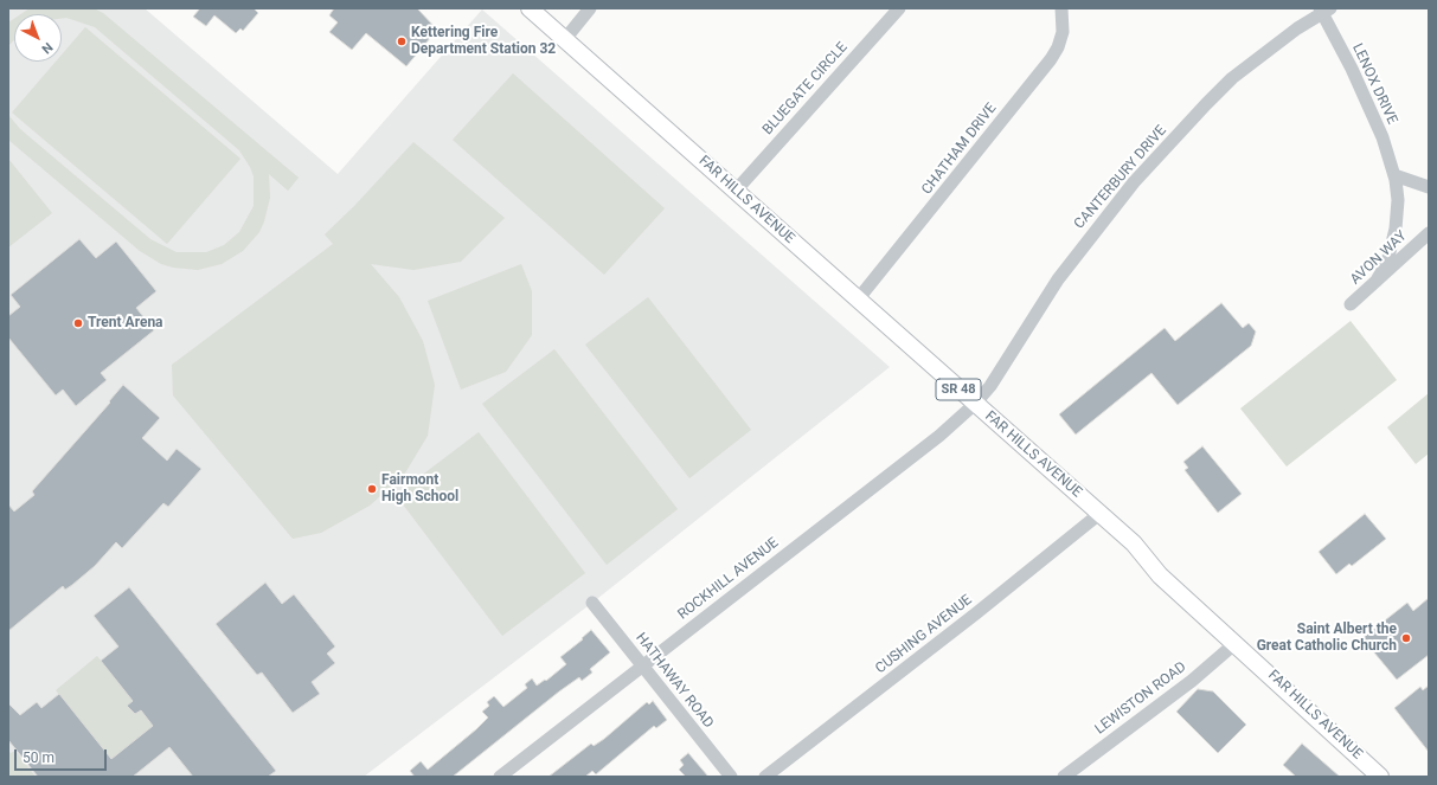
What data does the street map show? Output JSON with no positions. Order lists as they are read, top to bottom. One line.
{"streets":{"main road":["FAR HILLS AVENUE","SR 48"],"street":["LENOX DRIVE","BLUEGATE CIRCLE","CHATHAM DRIVE","CANTERBURY DRIVE","AVON WAY","ROCKHILL AVENUE","CUSHING AVENUE","HATHAWAY ROAD","LEWISTON ROAD"]},"crossings":[["LENOX DRIVE","CANTERBURY DRIVE"],["LENOX DRIVE","AVON WAY"],["BLUEGATE CIRCLE","FAR HILLS AVENUE"],["CHATHAM DRIVE","FAR HILLS AVENUE"],["CANTERBURY DRIVE","FAR HILLS AVENUE"],["CANTERBURY DRIVE","ROCKHILL AVENUE"],["FAR HILLS AVENUE","ROCKHILL AVENUE"],["FAR HILLS AVENUE","CUSHING AVENUE"],["FAR HILLS AVENUE","LEWISTON ROAD"],["ROCKHILL AVENUE","HATHAWAY ROAD"]],"places":["Kettering Fire Department Station 32","Trent Arena","Fairmont High School","Saint Albert the Great Catholic Church"],"scale_bar":"50 m","north":"bottom right"}
